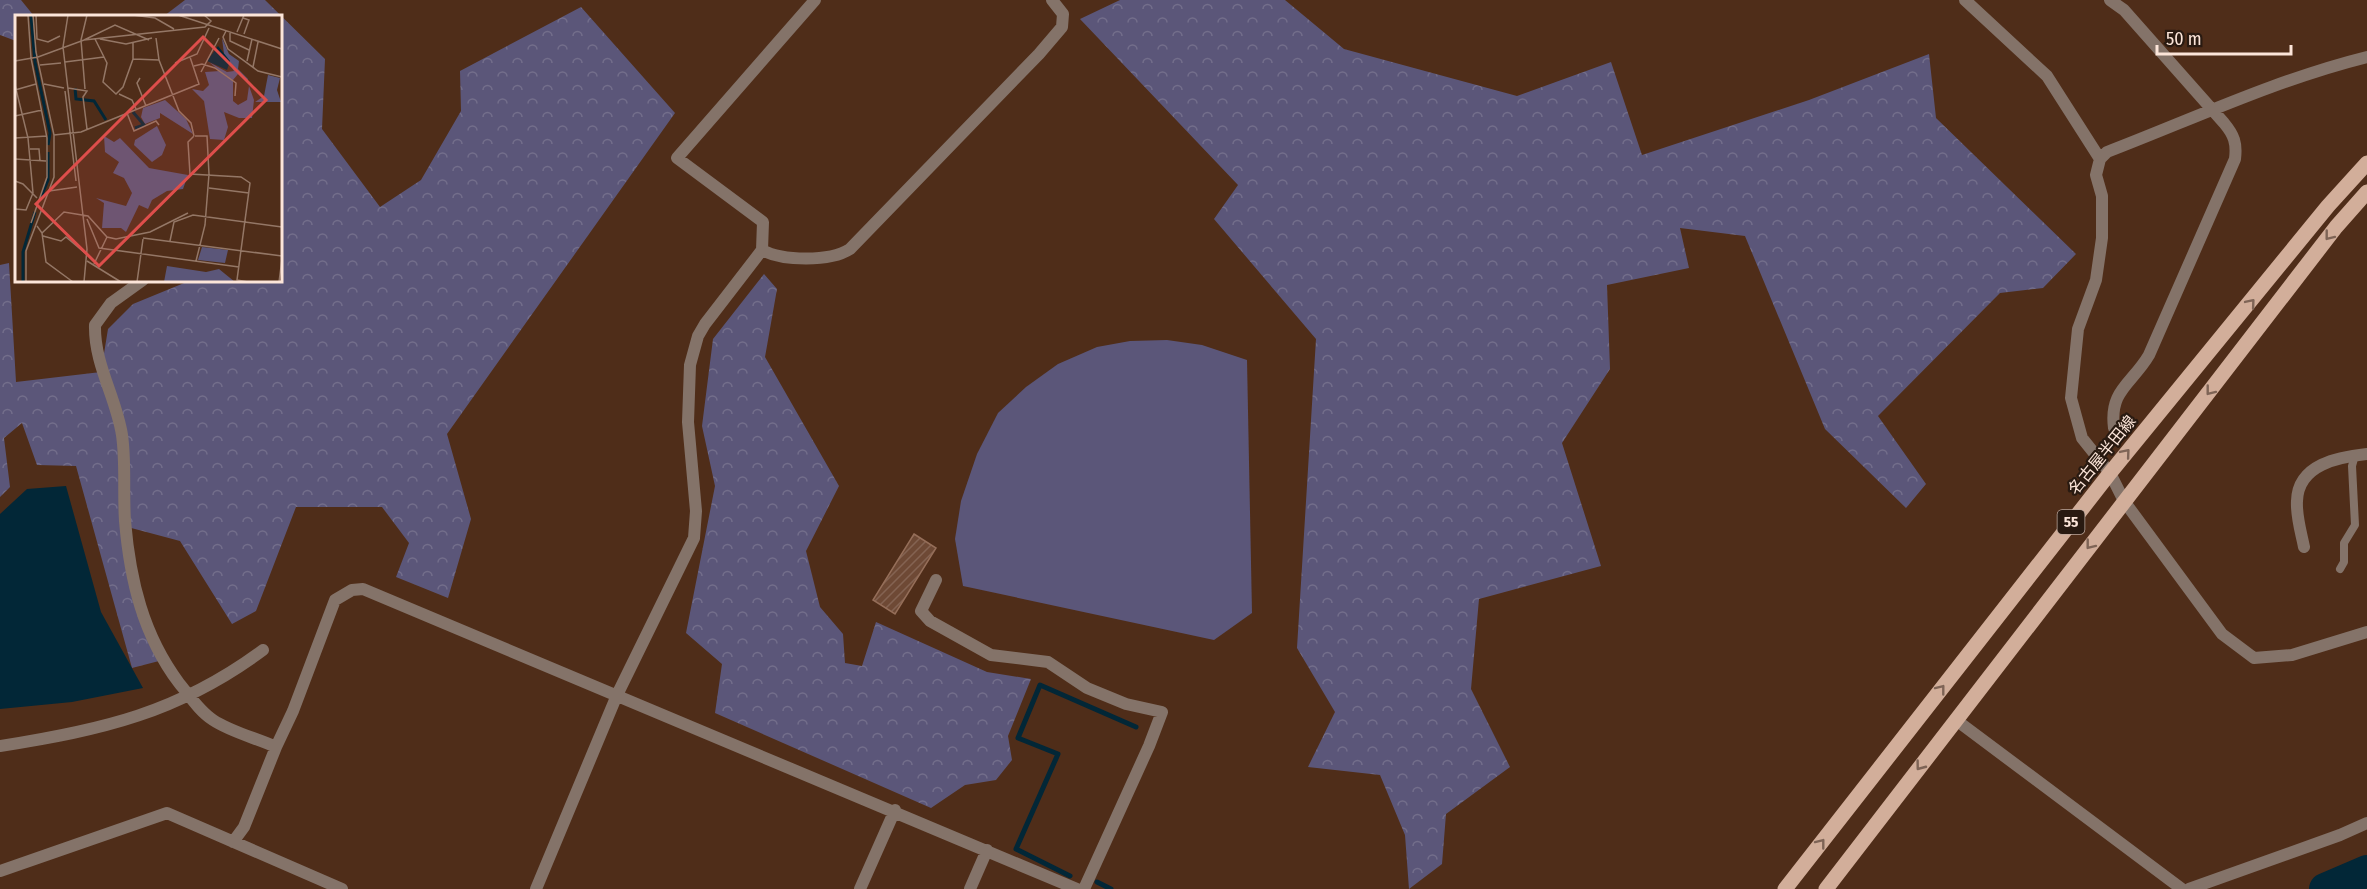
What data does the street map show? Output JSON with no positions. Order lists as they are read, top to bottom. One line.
{"streets":{"main road":["名古屋半田線","55"]},"scale_bar":"50 m"}
